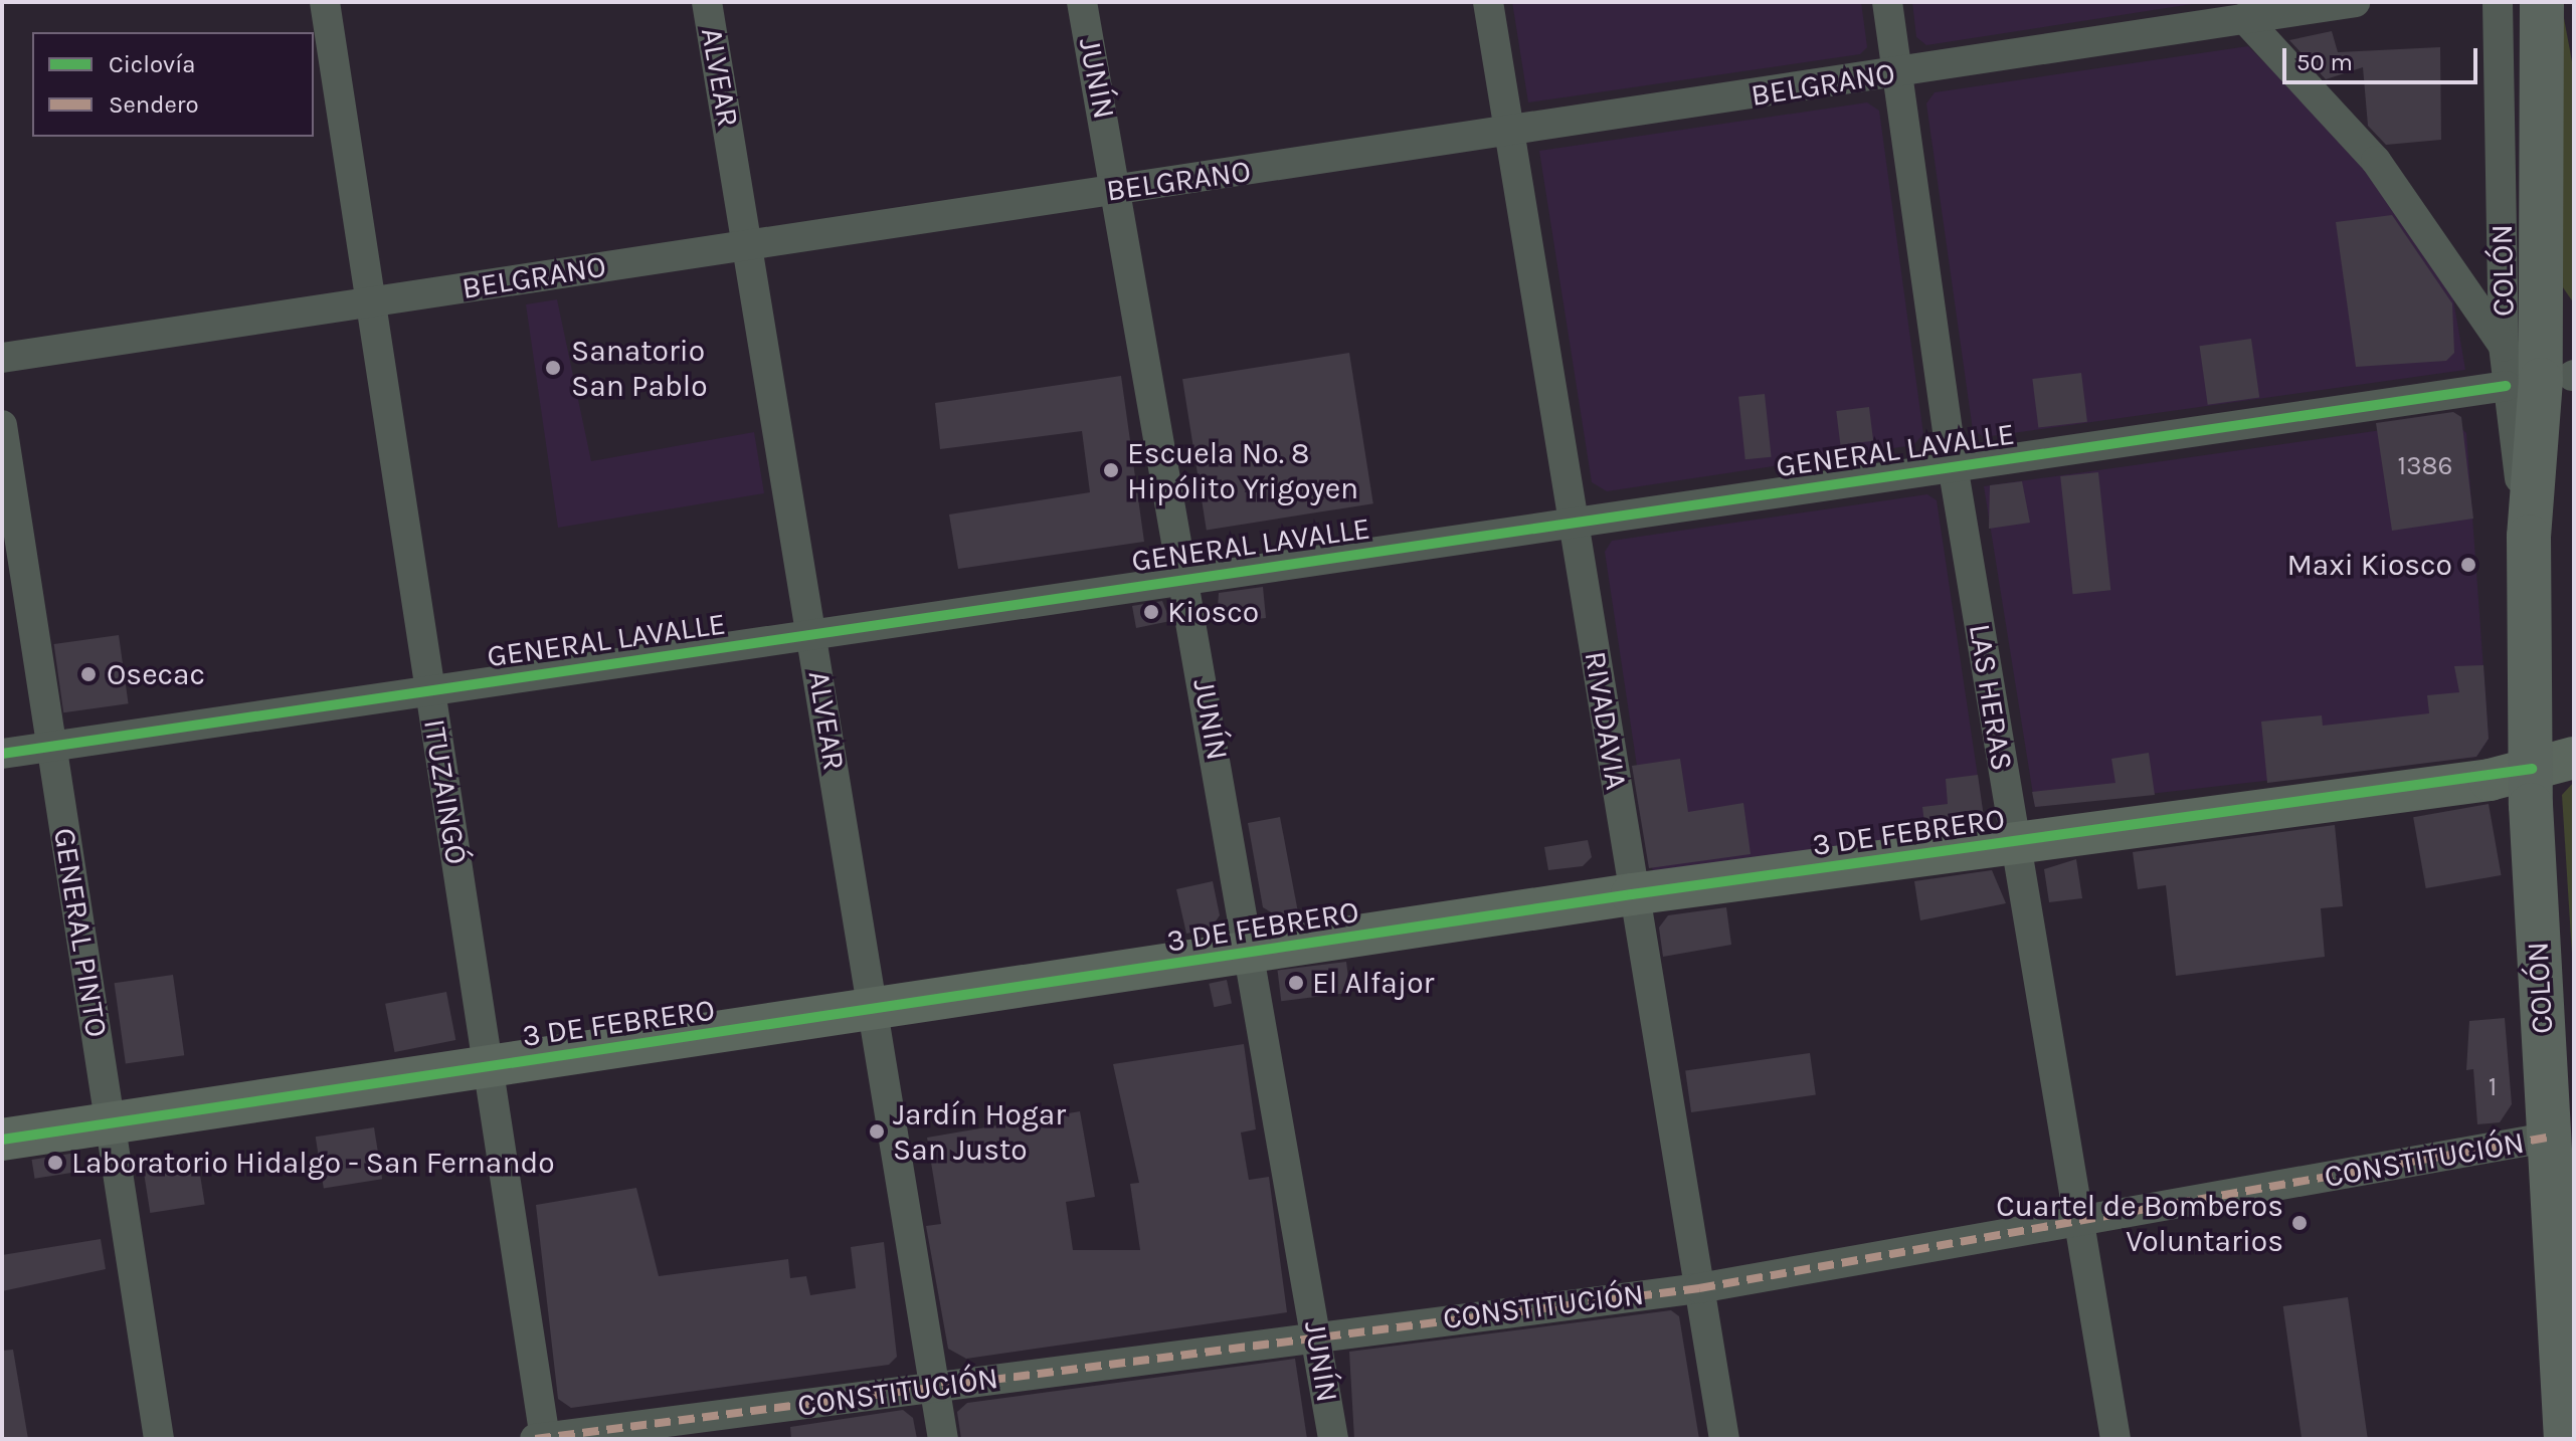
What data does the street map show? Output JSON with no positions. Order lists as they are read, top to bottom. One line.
{"streets":{"main road":["COLÓN"],"street":["ALVEAR","JUNÍN","BELGRANO","GENERAL LAVALLE","LAS HERAS","RIVADAVIA","ITUZAINGÓ","3 DE FEBRERO","GENERAL PINTO","CONSTITUCIÓN"]},"crossings":[["ALVEAR","BELGRANO"],["ALVEAR","GENERAL LAVALLE"],["ALVEAR","3 DE FEBRERO"],["ALVEAR","CONSTITUCIÓN"],["JUNÍN","BELGRANO"],["JUNÍN","GENERAL LAVALLE"],["JUNÍN","3 DE FEBRERO"],["JUNÍN","CONSTITUCIÓN"],["BELGRANO","LAS HERAS"],["BELGRANO","RIVADAVIA"],["BELGRANO","ITUZAINGÓ"],["COLÓN","GENERAL LAVALLE"],["COLÓN","3 DE FEBRERO"],["COLÓN","CONSTITUCIÓN"],["GENERAL LAVALLE","LAS HERAS"],["GENERAL LAVALLE","RIVADAVIA"],["GENERAL LAVALLE","ITUZAINGÓ"],["GENERAL LAVALLE","GENERAL PINTO"],["LAS HERAS","3 DE FEBRERO"],["LAS HERAS","CONSTITUCIÓN"],["RIVADAVIA","3 DE FEBRERO"],["RIVADAVIA","CONSTITUCIÓN"],["ITUZAINGÓ","3 DE FEBRERO"],["ITUZAINGÓ","CONSTITUCIÓN"],["3 DE FEBRERO","GENERAL PINTO"]],"places":["Sanatorio San Pablo","Escuela No. 8 Hipólito Yrigoyen","Maxi Kiosco","Kiosco","Osecac","El Alfajor","Jardín Hogar San Justo","Laboratorio Hidalgo - San Fernando","Cuartel de Bomberos Voluntarios"],"house_numbers":["1386","1"],"legend":["Ciclovía","Sendero"],"scale_bar":"50 m"}
